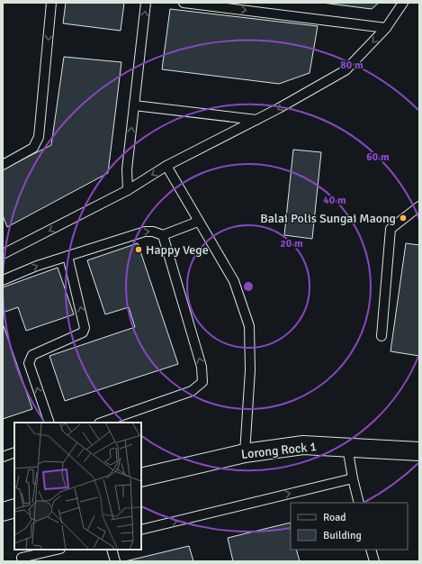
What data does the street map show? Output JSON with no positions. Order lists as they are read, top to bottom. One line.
{"streets":{"street":["Lorong Rock 1"]},"places":["Balai Polis Sungai Maong","Happy Vege"],"legend":["Road","Building"],"rings":["80 m","60 m","40 m","20 m"]}
